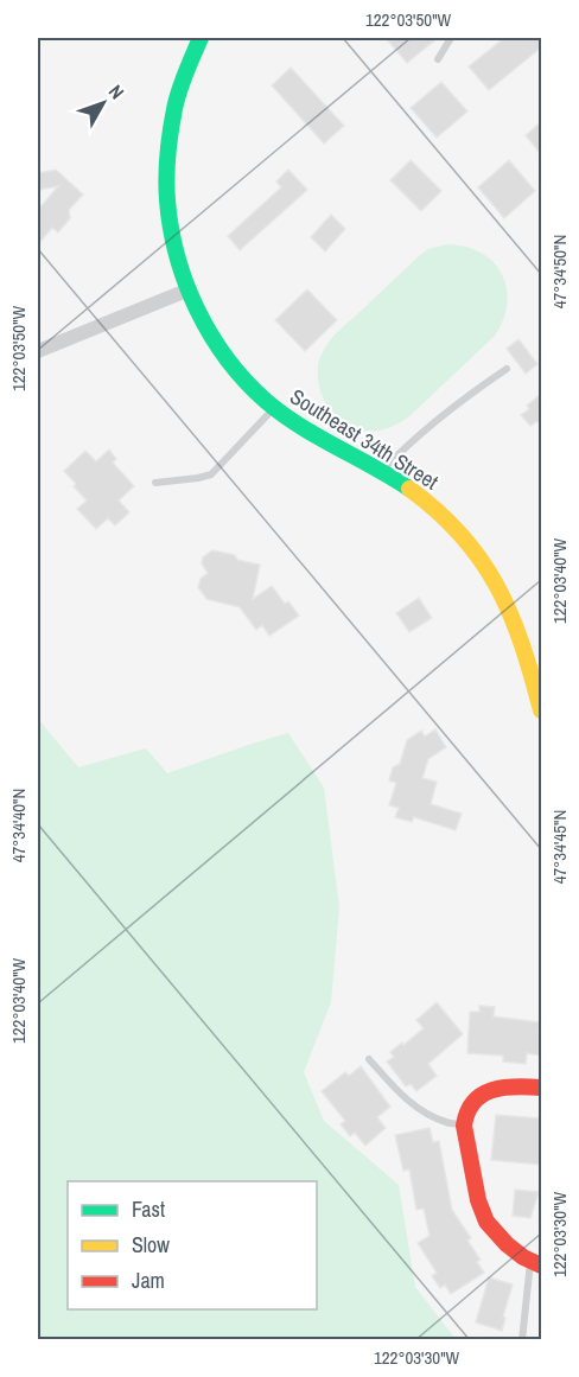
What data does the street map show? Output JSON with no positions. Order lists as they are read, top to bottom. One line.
{"streets":{"street":["Southeast 34th Street"]},"legend":["Fast","Slow","Jam"],"north":"top right","coordinates":["122°03'50\"W","47°34'50\"N","122°03'40\"W","47°34'40\"N","47°34'45\"N","122°03'30\"W"]}
